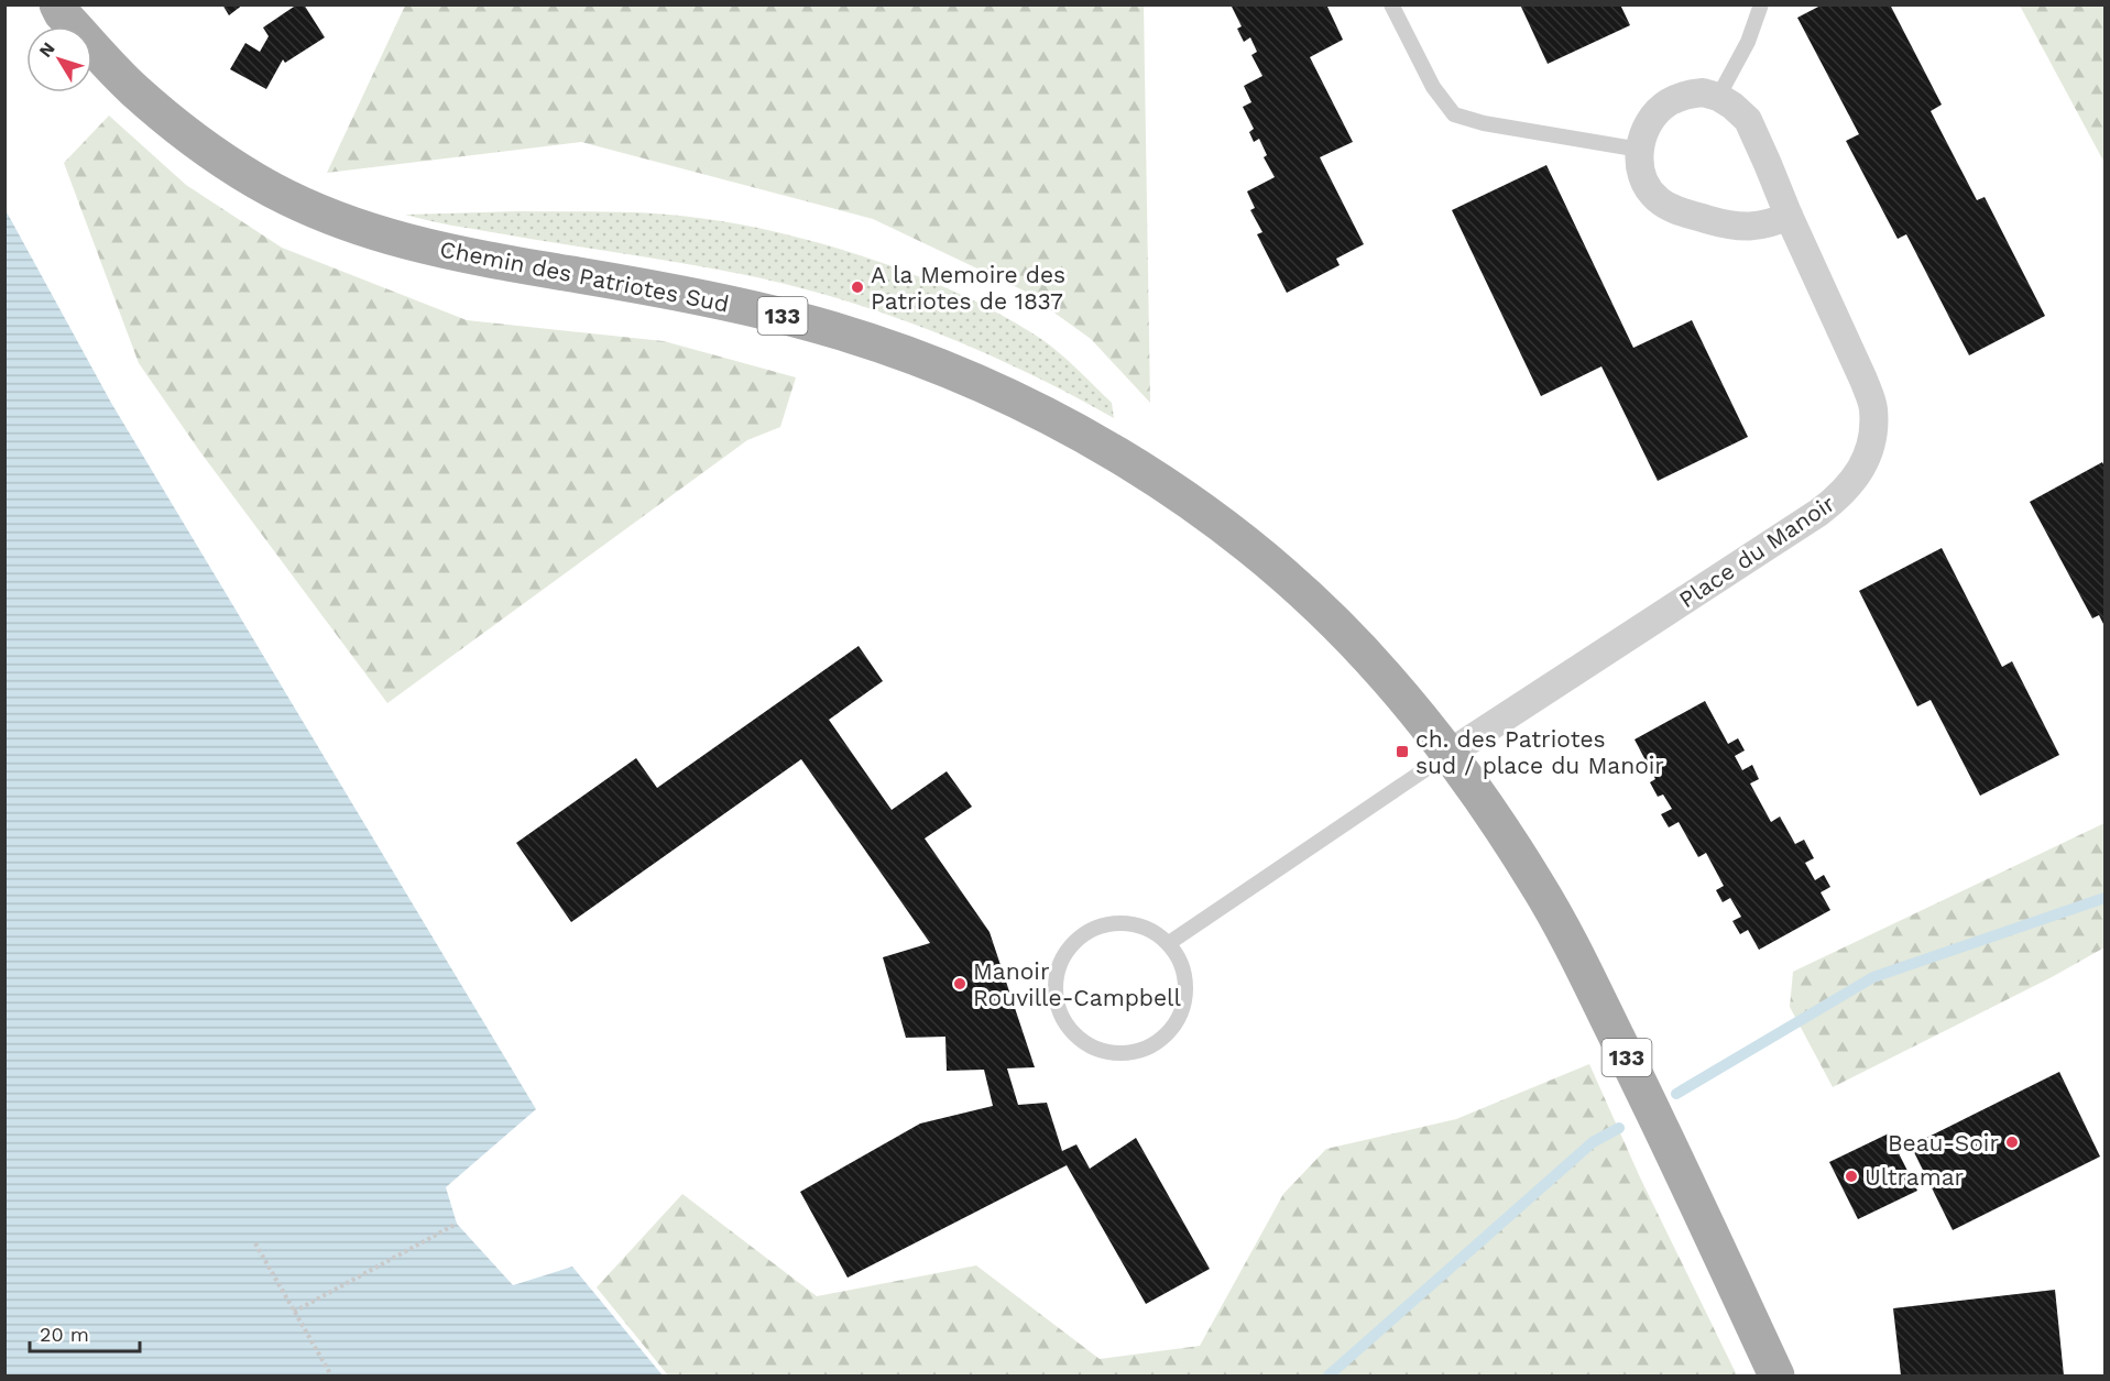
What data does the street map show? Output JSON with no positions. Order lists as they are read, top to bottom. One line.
{"streets":{"main road":["Chemin des Patriotes Sud","133"],"street":["Place du Manoir"]},"crossings":[["Chemin des Patriotes Sud","Place du Manoir"]],"places":{"other":["A la Memoire des Patriotes de 1837","Manoir Rouville-Campbell","Beau-Soir","Ultramar"],"transit":["ch. des Patriotes sud / place du Manoir"]},"scale_bar":"20 m","north":"top left"}
